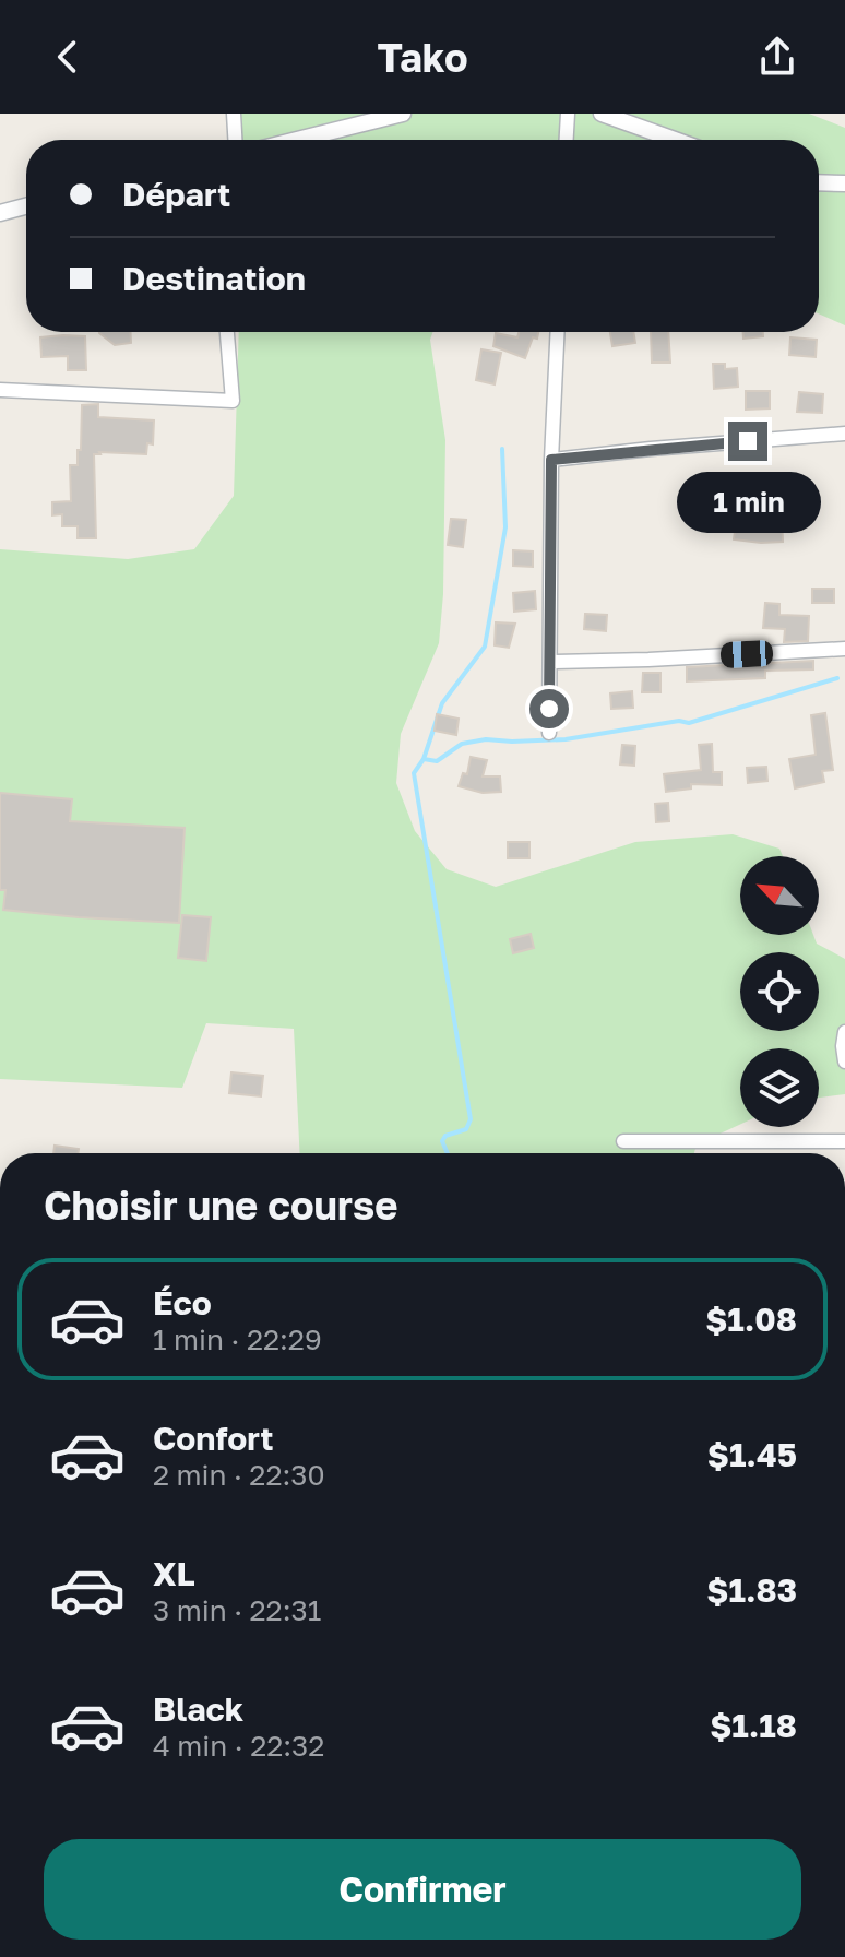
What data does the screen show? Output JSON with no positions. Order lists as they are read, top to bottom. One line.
{"north":"top left","page":{"header":"Tako","banner":["Départ","Destination"],"bubble":"1 min","heading":"Choisir une course","list":[{"name":"Éco","note":"1 min · 22:29","value":"$1.08"},{"name":"Confort","note":"2 min · 22:30","value":"$1.45"},{"name":"XL","note":"3 min · 22:31","value":"$1.83"},{"name":"Black","note":"4 min · 22:32","value":"$1.18"}],"buttons":"Confirmer"}}
